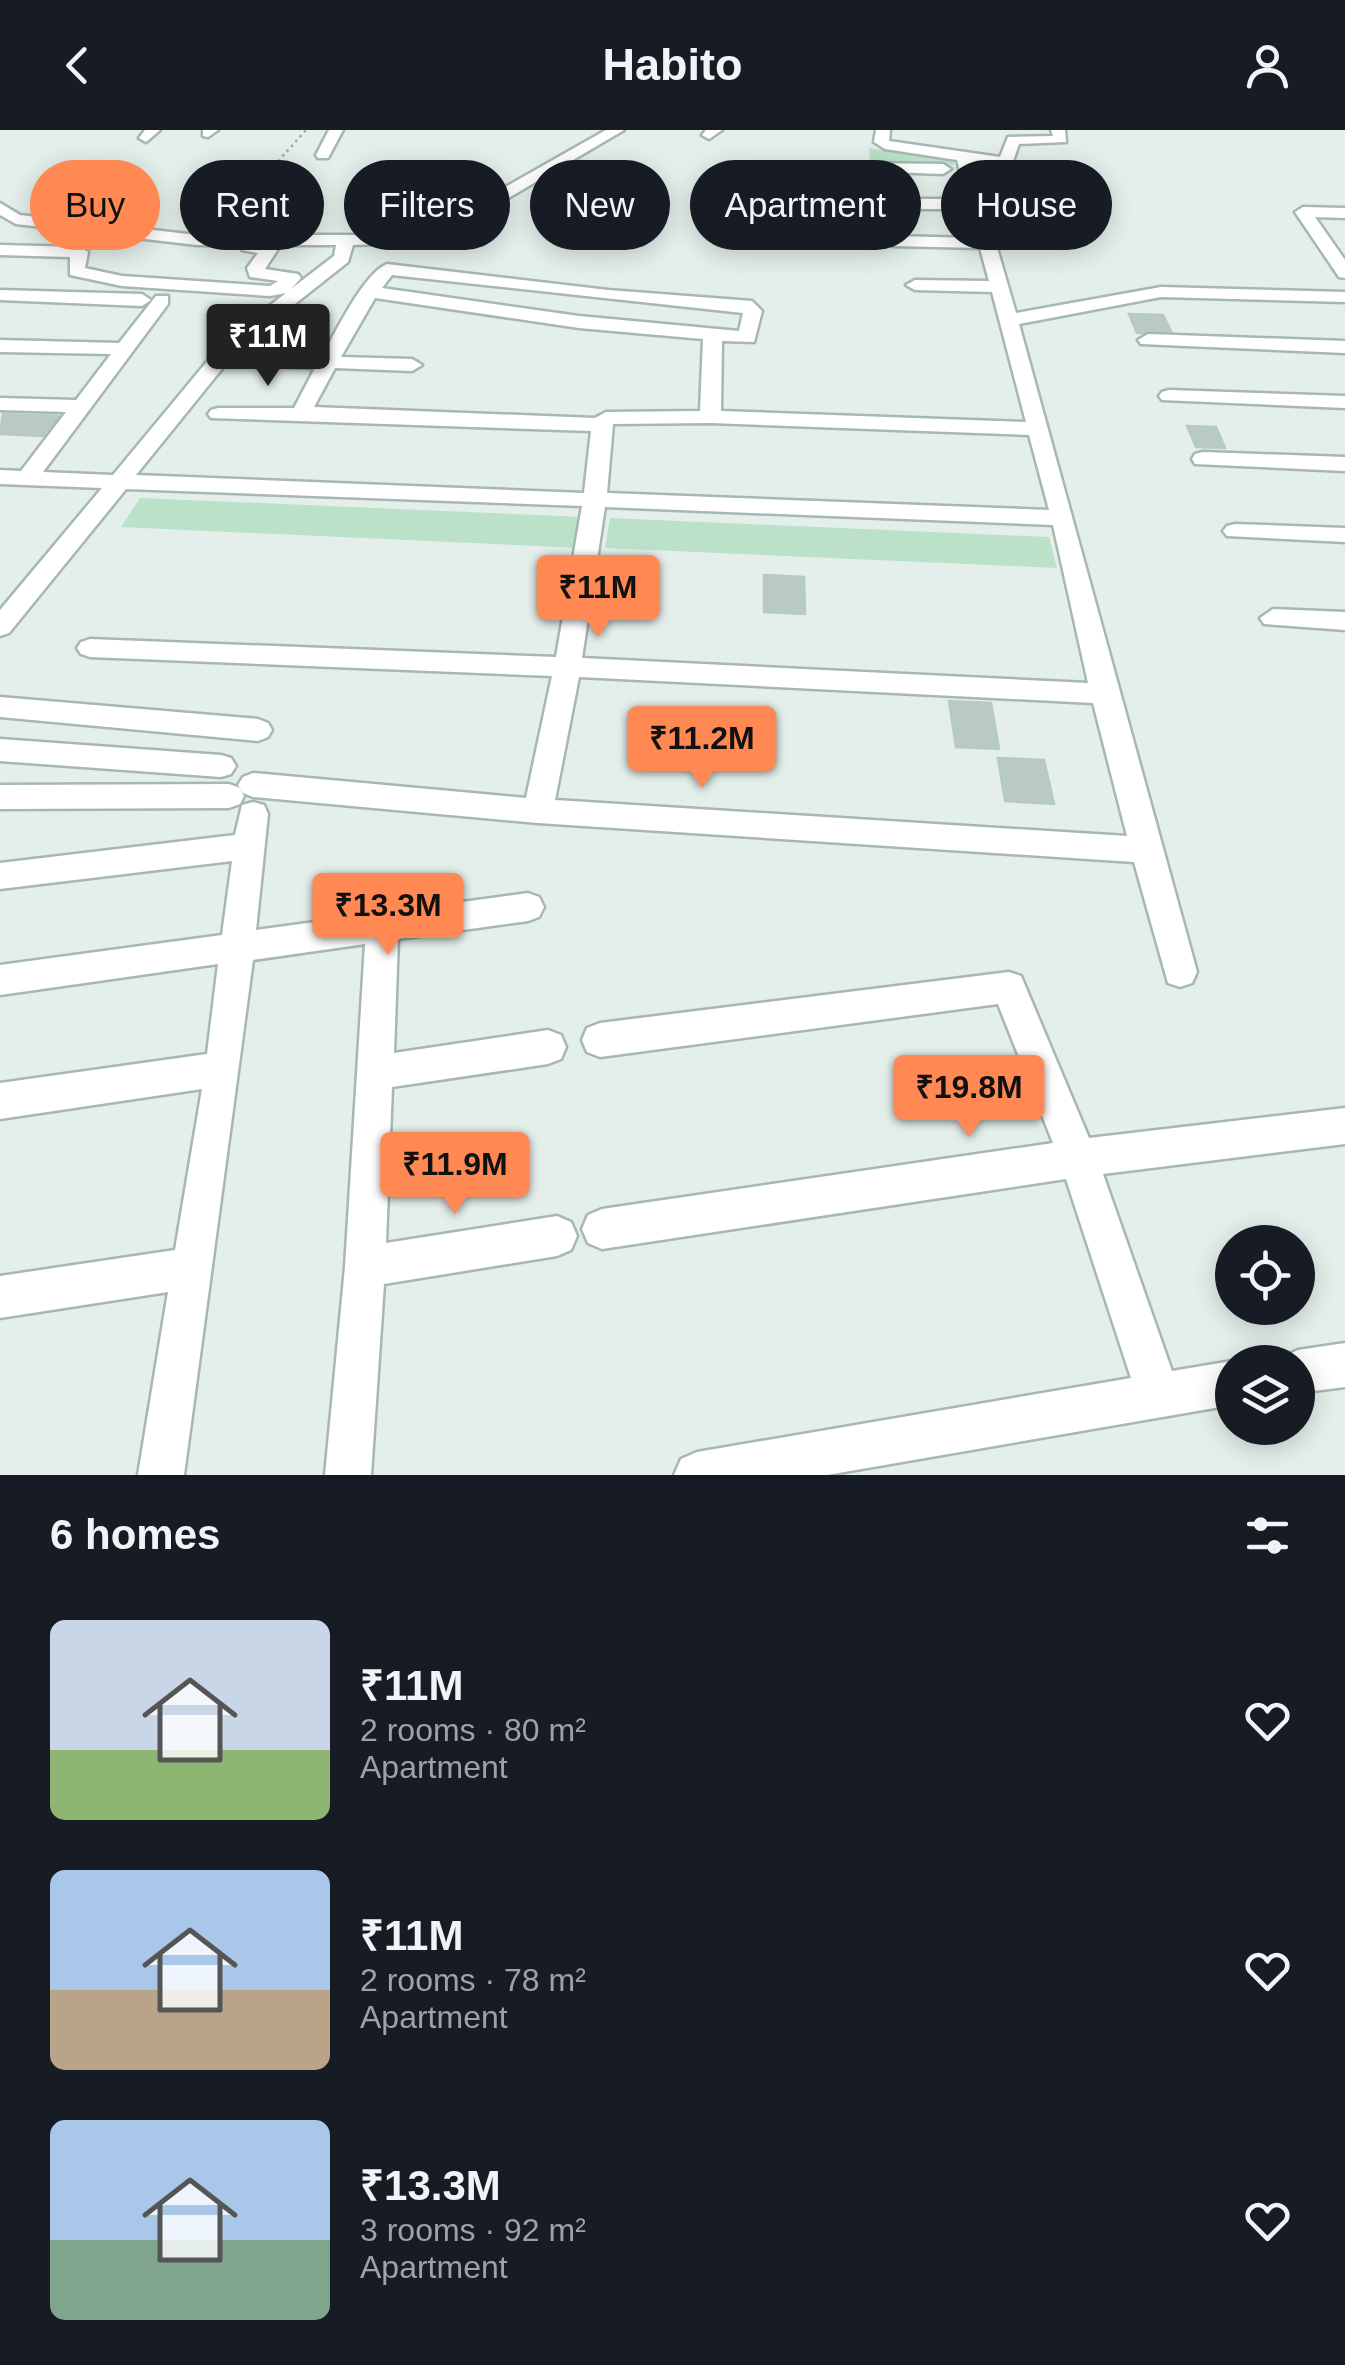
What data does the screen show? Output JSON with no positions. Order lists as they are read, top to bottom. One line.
{"page":{"header":"Habito","chip":["Buy","Rent","Filters","New","Apartment","House"],"price":["₹11M","₹11M","₹11.2M","₹13.3M","₹19.8M","₹11.9M"],"heading":"6 homes","list":[{"name":"₹11M","note":"2 rooms · 80 m² · Apartment"},{"name":"₹11M","note":"2 rooms · 78 m² · Apartment"},{"name":"₹13.3M","note":"3 rooms · 92 m² · Apartment"}]}}
